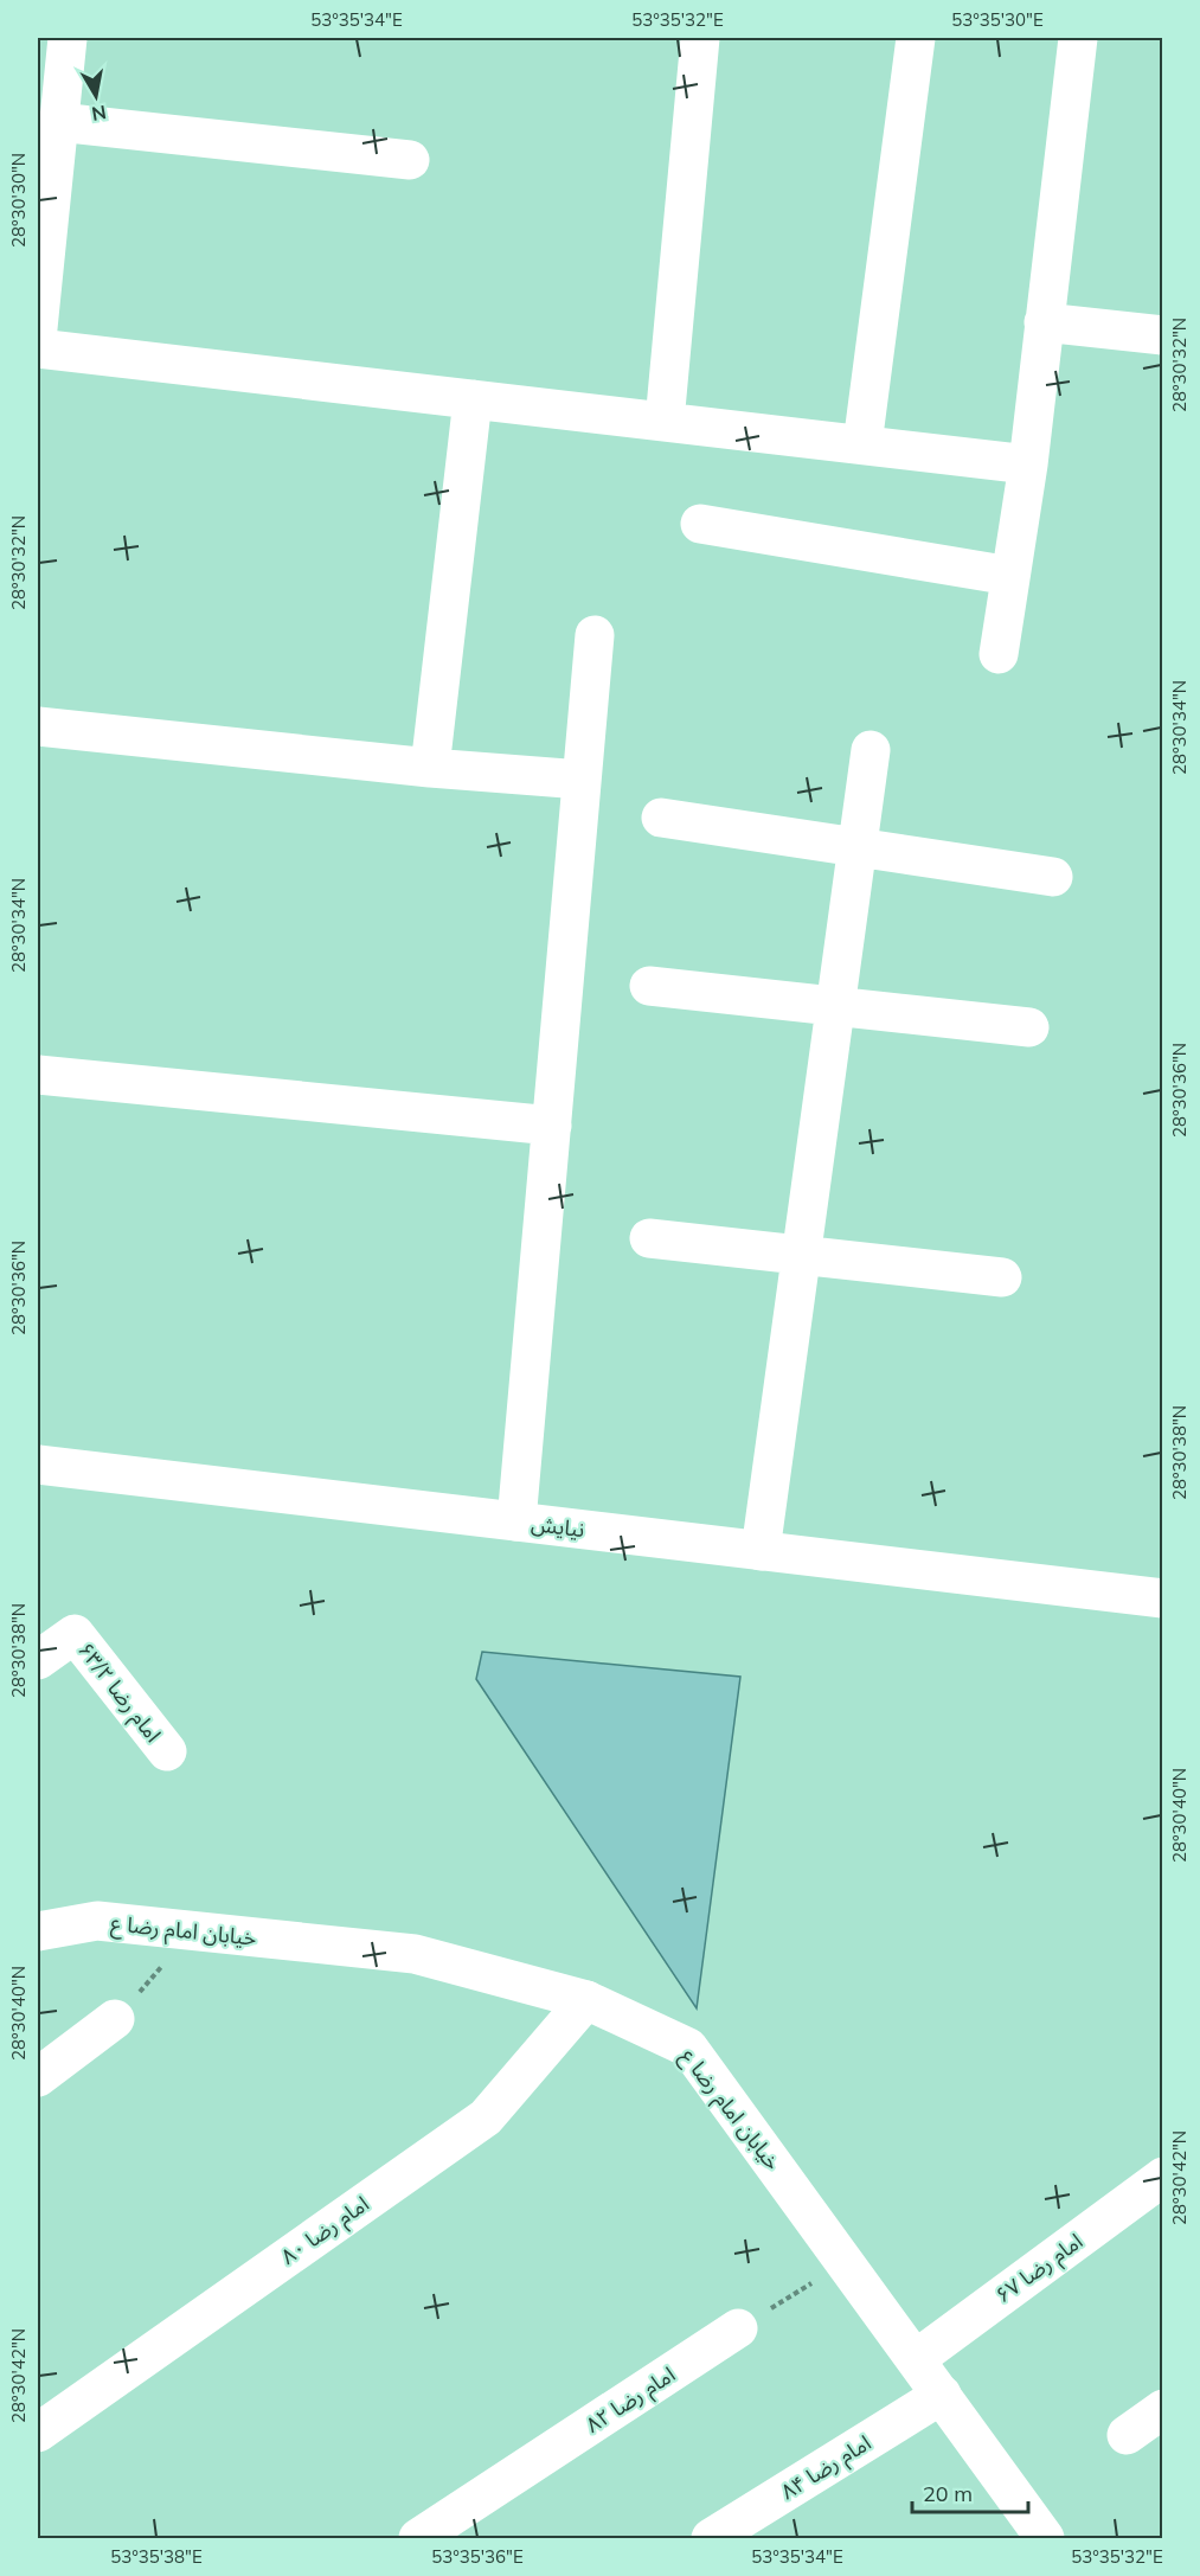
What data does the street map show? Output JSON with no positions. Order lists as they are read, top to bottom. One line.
{"streets":{"street":["نیایش","امام رضا ۶۳/۲","خیابان امام رضا ع","امام رضا ۸۰","۶۷ امام رضا","امام رضا ۸۲","امام رضا ۸۴"]},"crossings":[["خیابان امام رضا ع","امام رضا ۸۰"],["خیابان امام رضا ع","۶۷ امام رضا"],["خیابان امام رضا ع","امام رضا ۸۴"]],"scale_bar":"20 m","north":"bottom","coordinates":["53°35'34\"E","53°35'32\"E","53°35'30\"E","28°30'30\"N","28°30'32\"N","28°30'34\"N","28°30'36\"N","28°30'38\"N","28°30'40\"N","28°30'42\"N","53°35'38\"E","53°35'36\"E"]}
